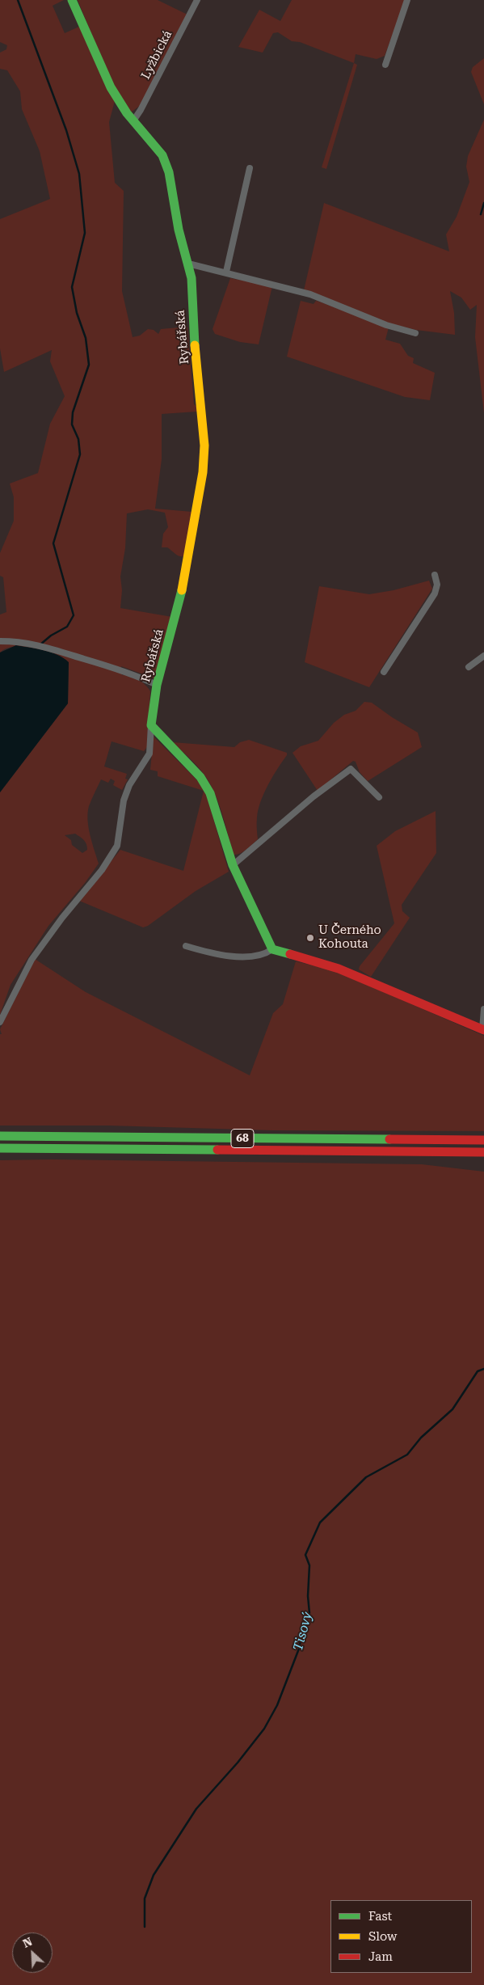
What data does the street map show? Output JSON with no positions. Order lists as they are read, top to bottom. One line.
{"streets":{"main road":["Rybářská","68"],"street":["Lyžbická"]},"crossings":[["Lyžbická","Rybářská"]],"water":["Tisový"],"places":["U Černého Kohouta"],"legend":["Fast","Slow","Jam"],"north":"top left"}
